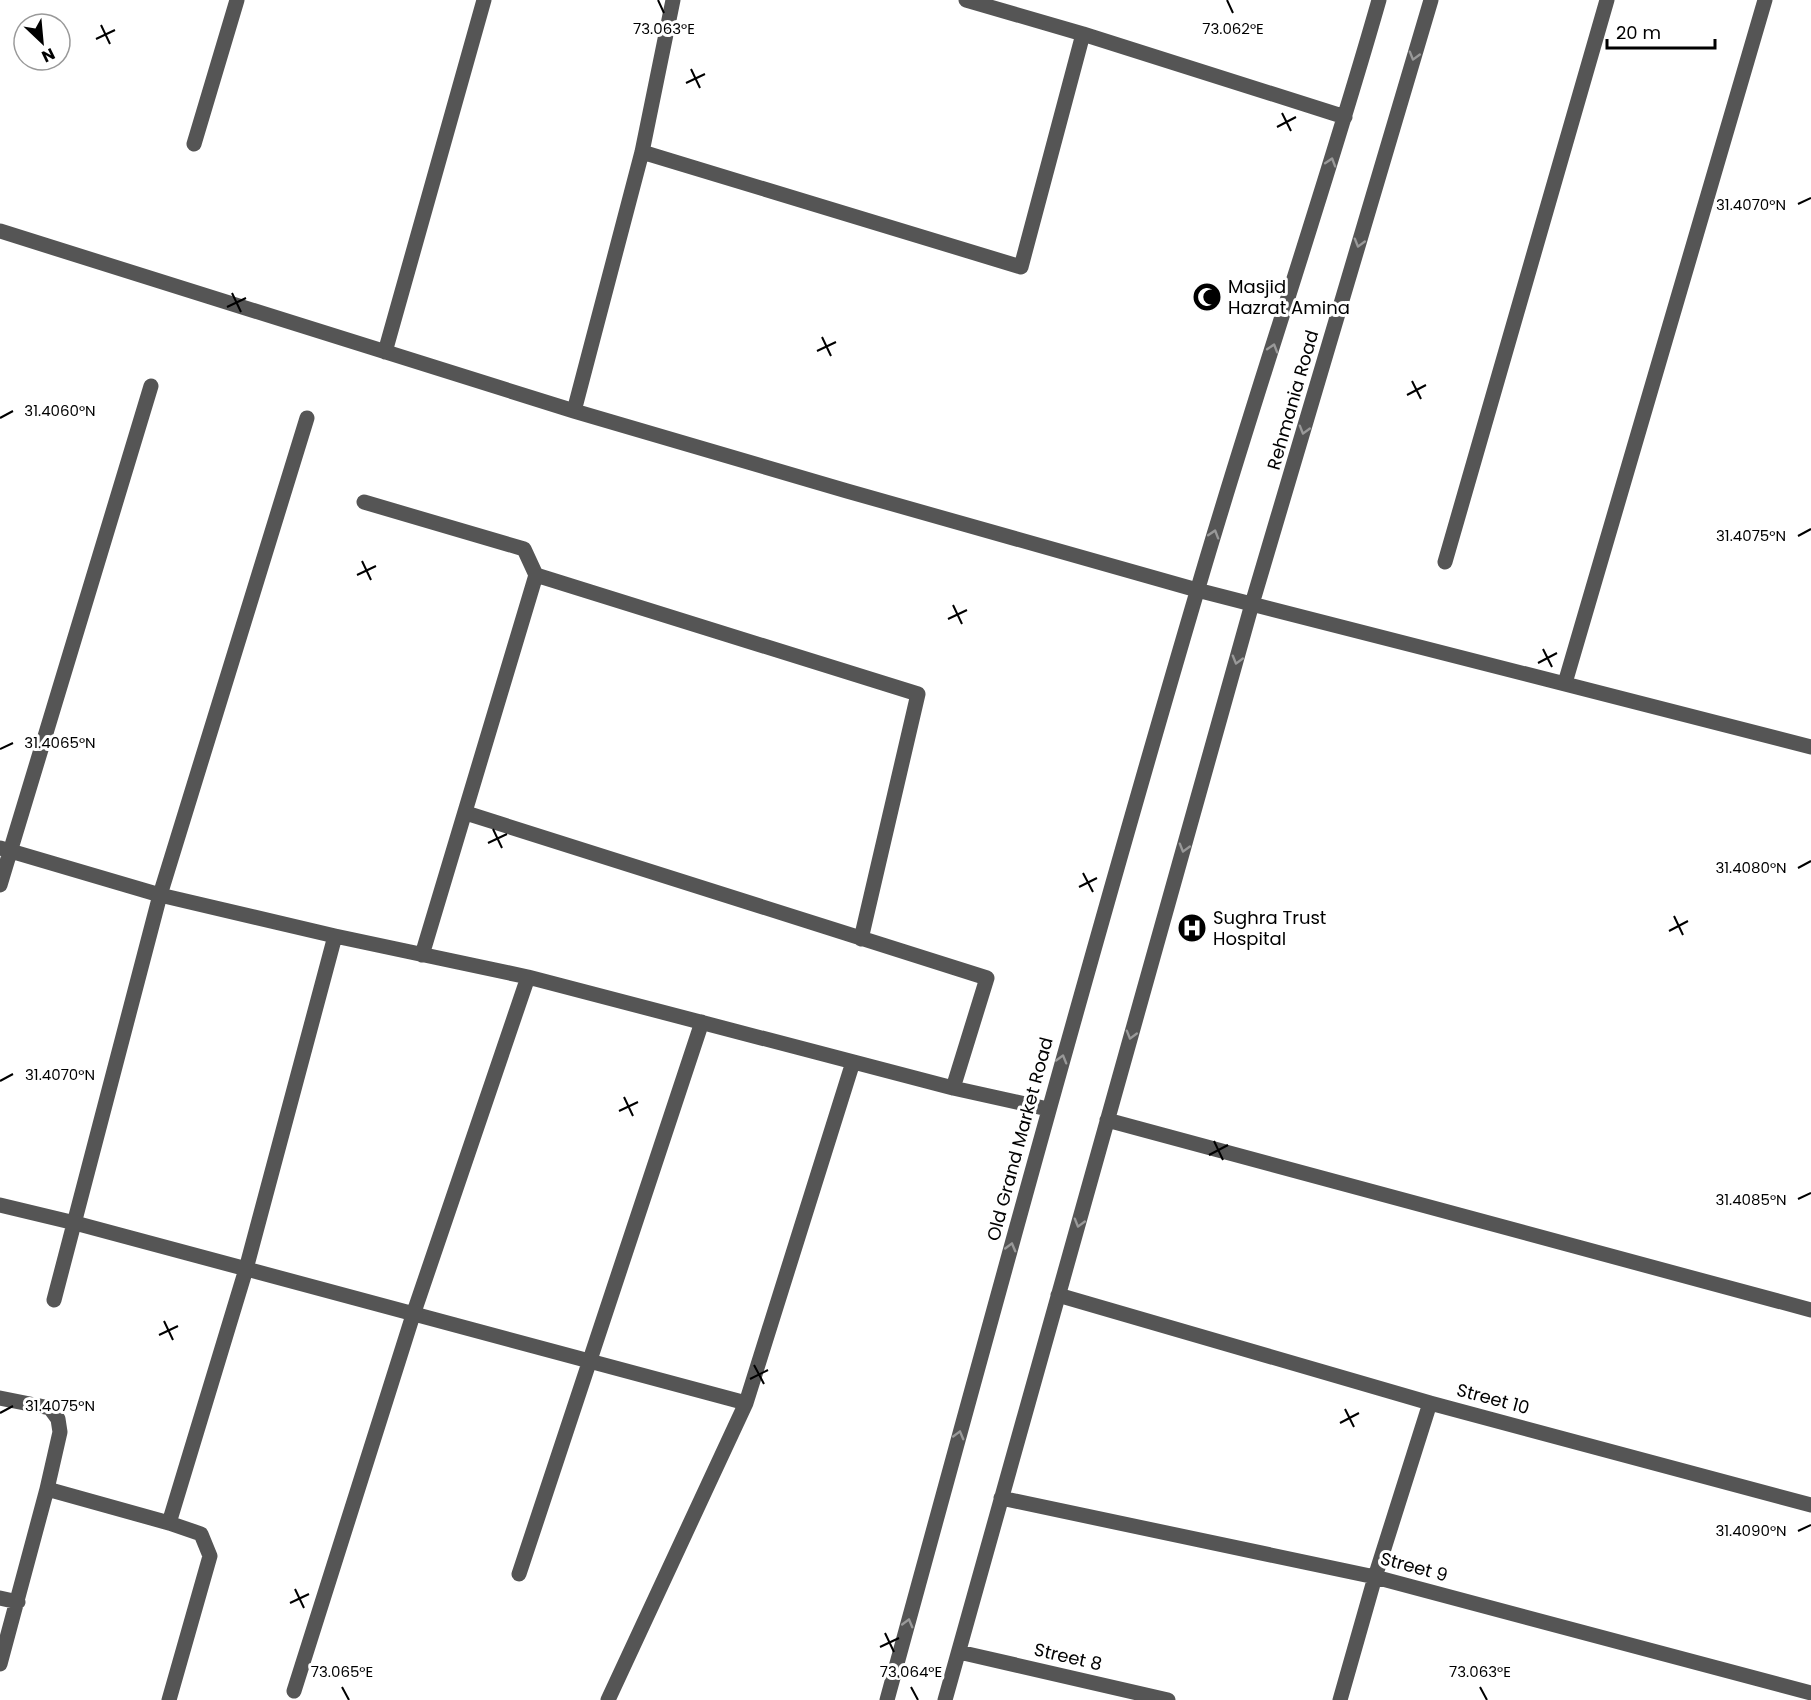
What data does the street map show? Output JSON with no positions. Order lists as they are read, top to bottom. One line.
{"streets":{"street":["Rehmania Road","Old Grand Market Road","Street 10","Street 9","Street 8"]},"crossings":[["Rehmania Road","Old Grand Market Road"],["Street 10","Street 9"]],"places":{"mosque":["Masjid Hazrat Amina"],"hospital":["Sughra Trust Hospital"]},"scale_bar":"20 m","north":"bottom right","coordinates":["73.063°E","73.062°E","31.4070°N","31.4060°N","31.4075°N","31.4065°N","31.4080°N","31.4085°N","31.4090°N","73.065°E","73.064°E"]}
